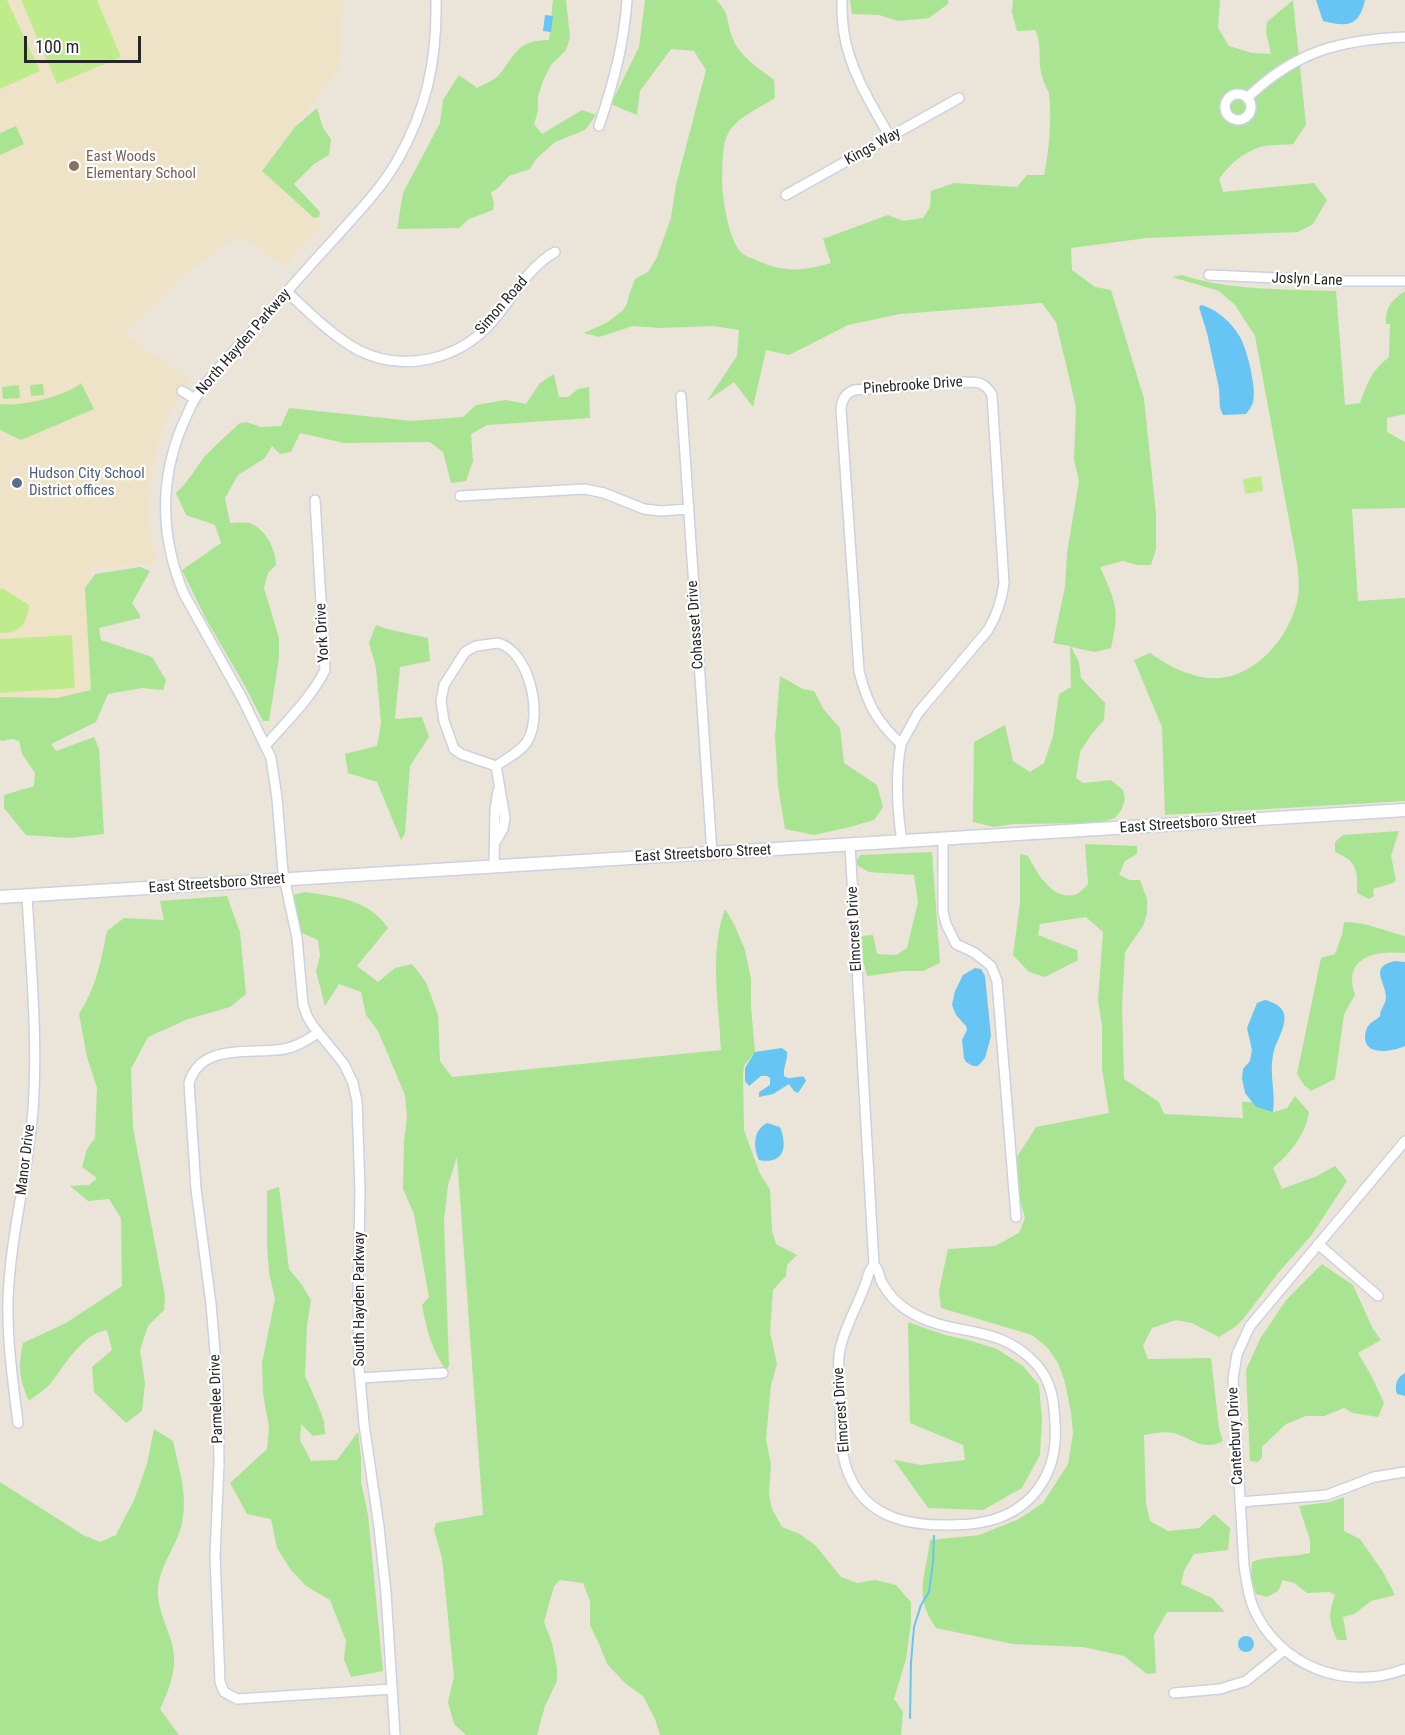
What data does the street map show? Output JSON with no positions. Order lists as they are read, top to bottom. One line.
{"streets":{"main road":["East Streetsboro Street"],"street":["Kings Way","Joslyn Lane","Simon Road","North Hayden Parkway","Pinebrooke Drive","Cohasset Drive","York Drive","Elmcrest Drive","Manor Drive","South Hayden Parkway","Parmelee Drive","Canterbury Drive"]},"crossings":[["Simon Road","North Hayden Parkway"],["North Hayden Parkway","York Drive"],["North Hayden Parkway","East Streetsboro Street"],["North Hayden Parkway","South Hayden Parkway"],["Pinebrooke Drive","East Streetsboro Street"],["Cohasset Drive","East Streetsboro Street"],["East Streetsboro Street","Elmcrest Drive"],["East Streetsboro Street","Manor Drive"],["East Streetsboro Street","South Hayden Parkway"],["South Hayden Parkway","Parmelee Drive"]],"places":["East Woods Elementary School","Hudson City School District offices"],"scale_bar":"100 m"}
